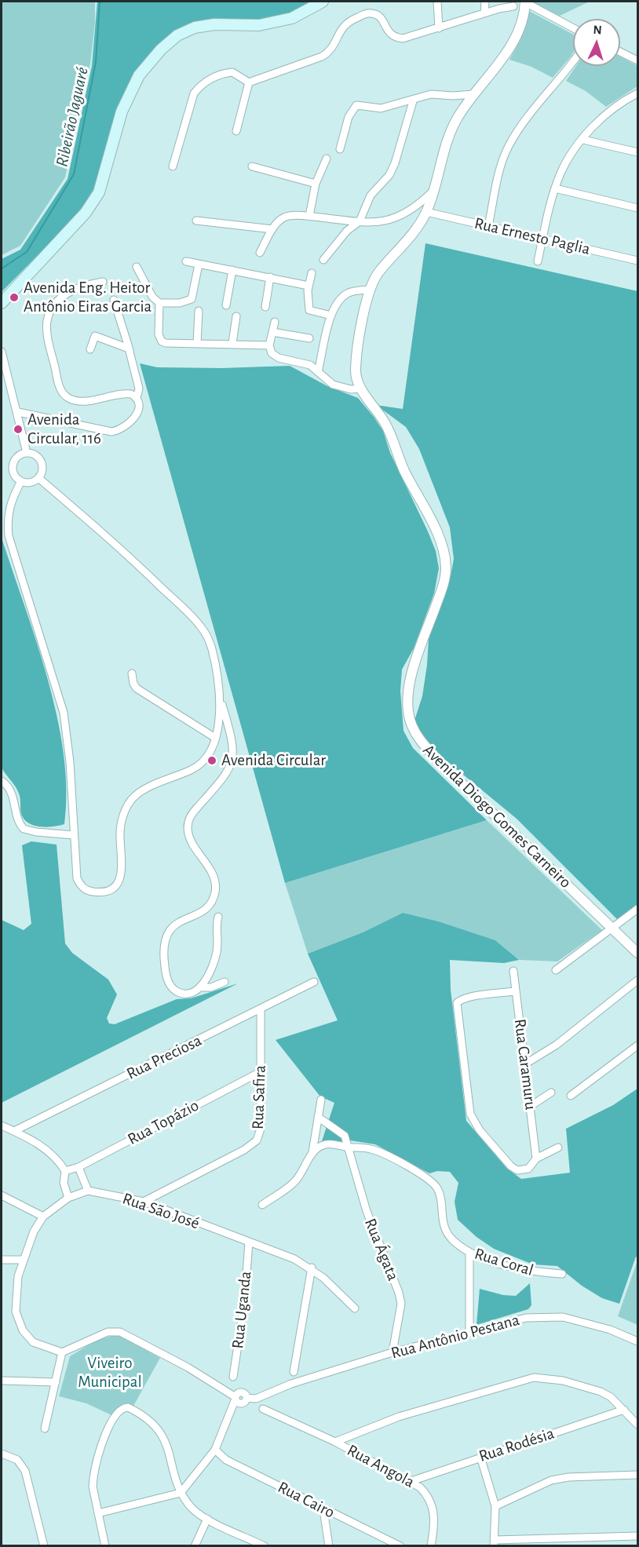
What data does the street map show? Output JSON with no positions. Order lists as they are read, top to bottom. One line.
{"streets":{"street":["Rua Ernesto Paglia","Avenida Diogo Gomes Carneiro","Rua Preciosa","Rua Caramuru","Rua Safira","Rua Topázio","Rua São José","Rua Ágata","Rua Coral","Rua Uganda","Rua Antônio Pestana","Rua Rodésia","Rua Angola","Rua Cairo"]},"crossings":[["Rua Ernesto Paglia","Avenida Diogo Gomes Carneiro"],["Rua Preciosa","Rua Safira"],["Rua Safira","Rua Topázio"],["Rua Safira","Rua São José"],["Rua São José","Rua Uganda"],["Rua Ágata","Rua Coral"],["Rua Ágata","Rua Antônio Pestana"],["Rua Rodésia","Rua Angola"]],"water":["Ribeirão Jaguaré"],"parks":["Viveiro Municipal"],"places":["Avenida Eng. Heitor Antônio Eiras Garcia","Avenida Circular, 116","Avenida Circular"],"north":"top"}
